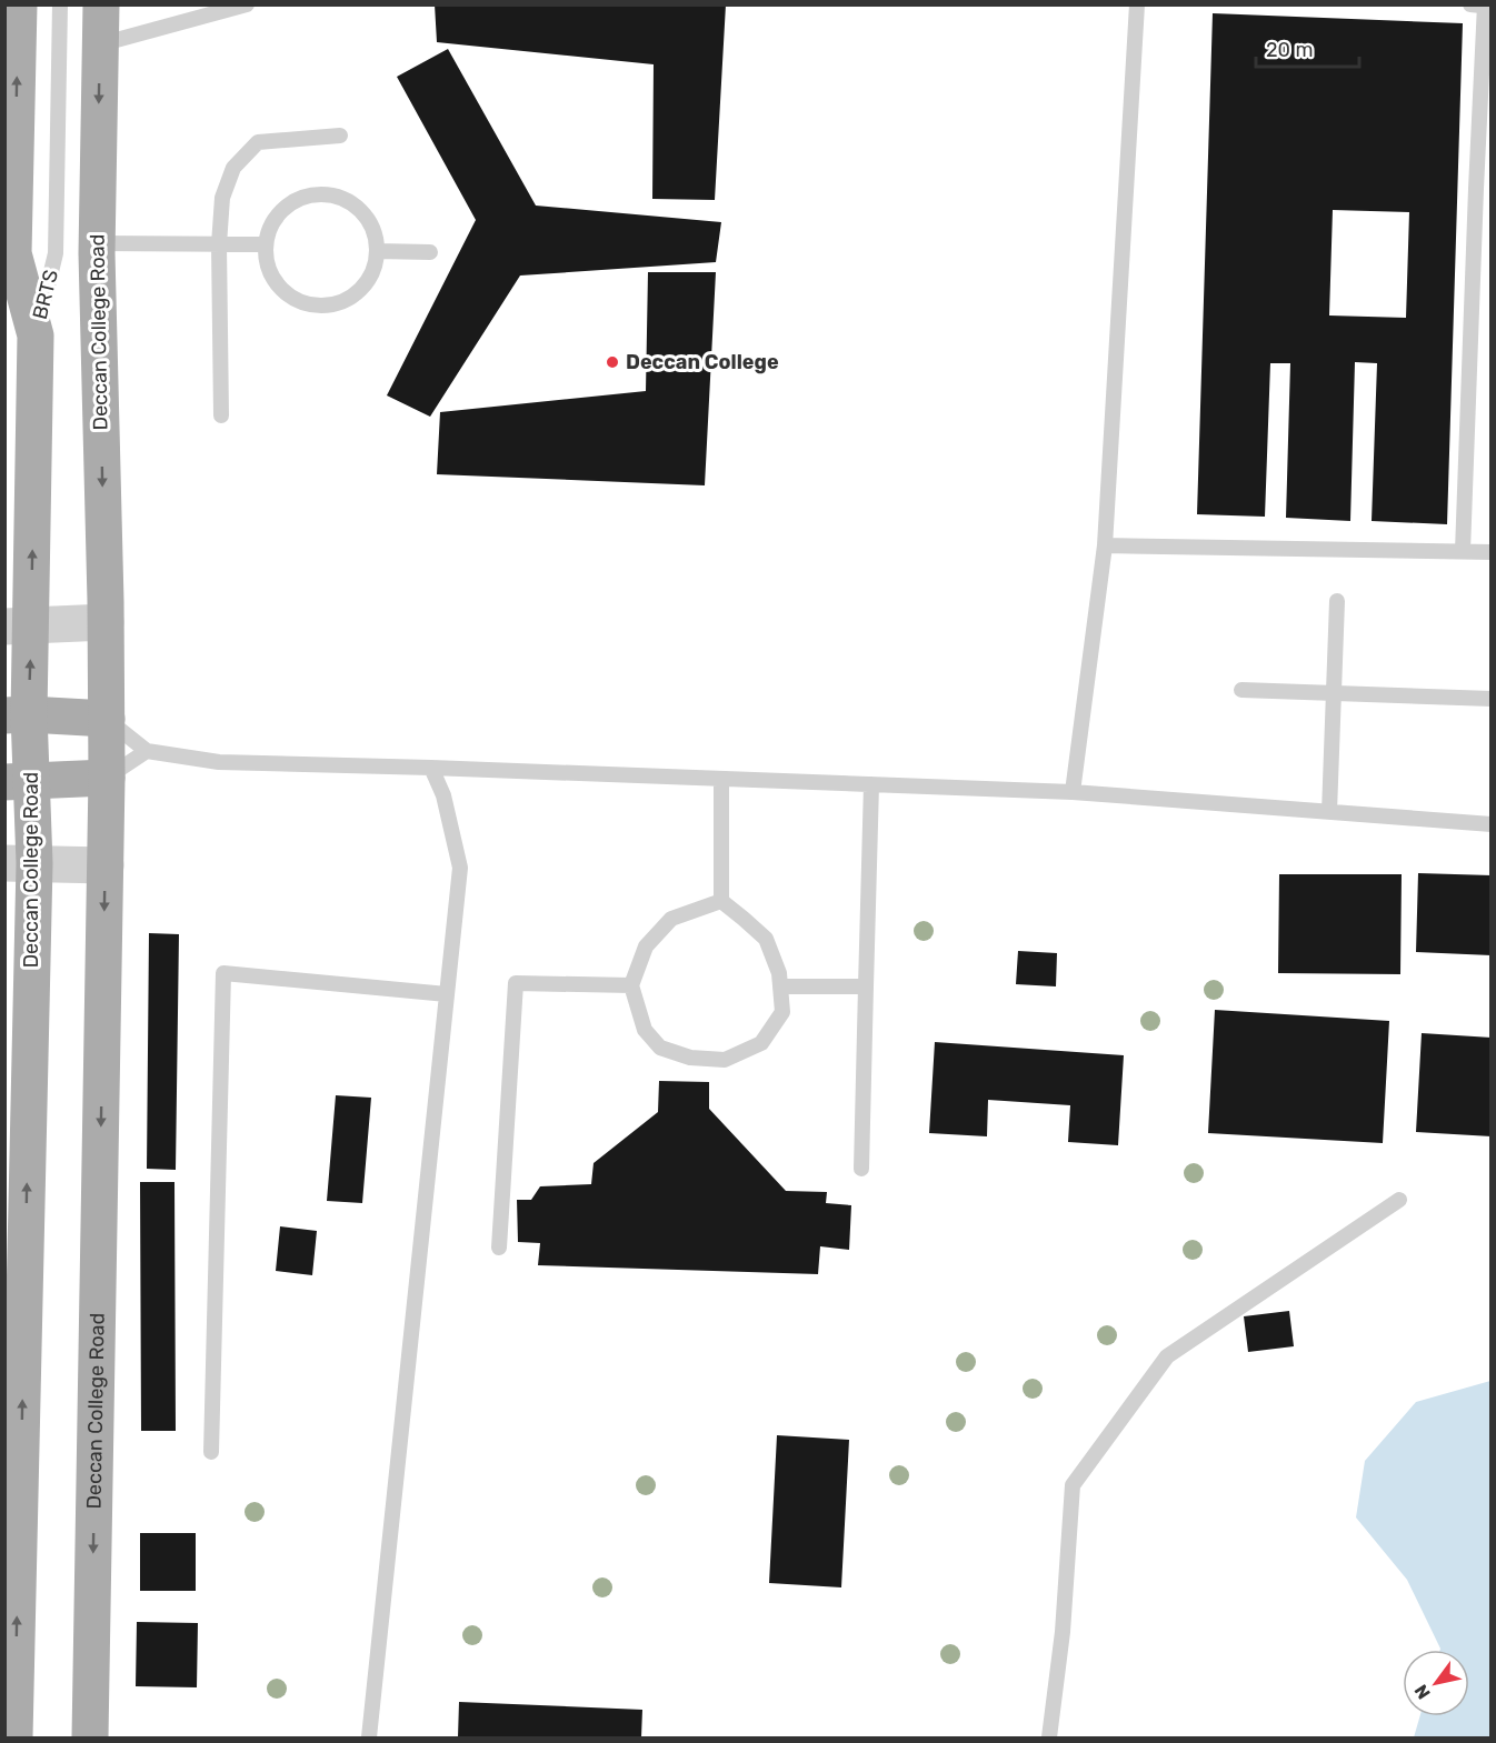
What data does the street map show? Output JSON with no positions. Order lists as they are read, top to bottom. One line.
{"streets":{"main road":["Deccan College Road"],"lane":["BRTS"]},"crossings":[["BRTS","Deccan College Road"]],"places":["Deccan College"],"scale_bar":"20 m","north":"bottom left"}
